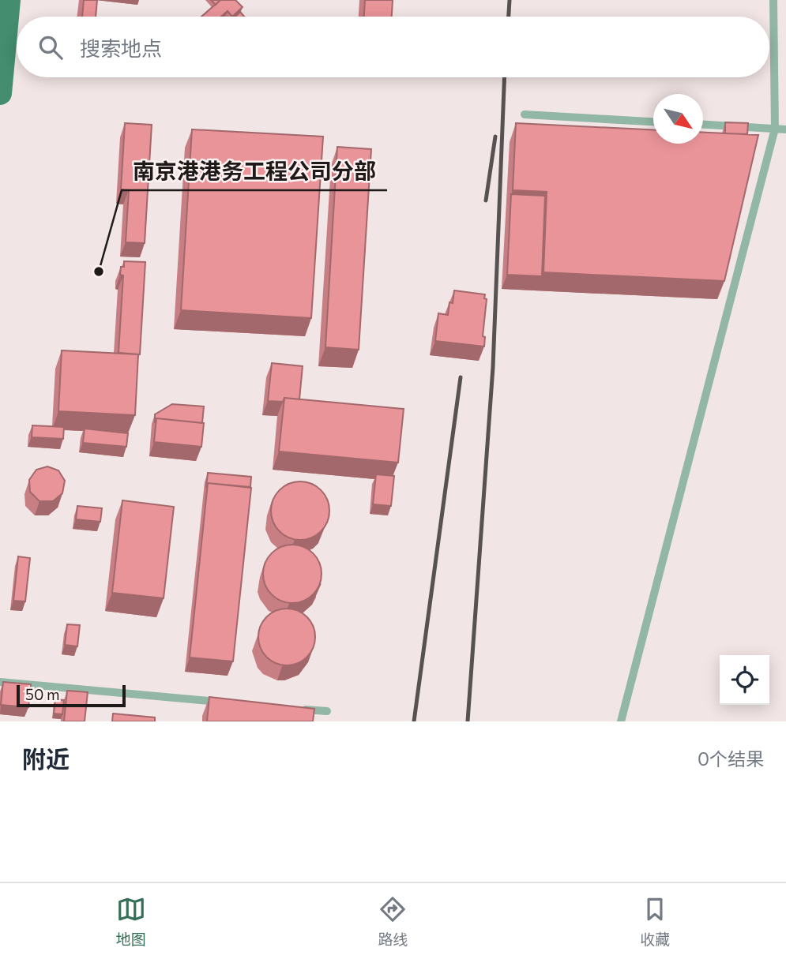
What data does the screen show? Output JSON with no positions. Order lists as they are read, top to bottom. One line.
{"places":["南京港港务工程公司分部"],"scale_bar":"50 m","north":"bottom right","page":{"search":"搜索地点","scale":"50 m","heading":["附近","0个结果"],"nav":["地图","路线","收藏"]}}
